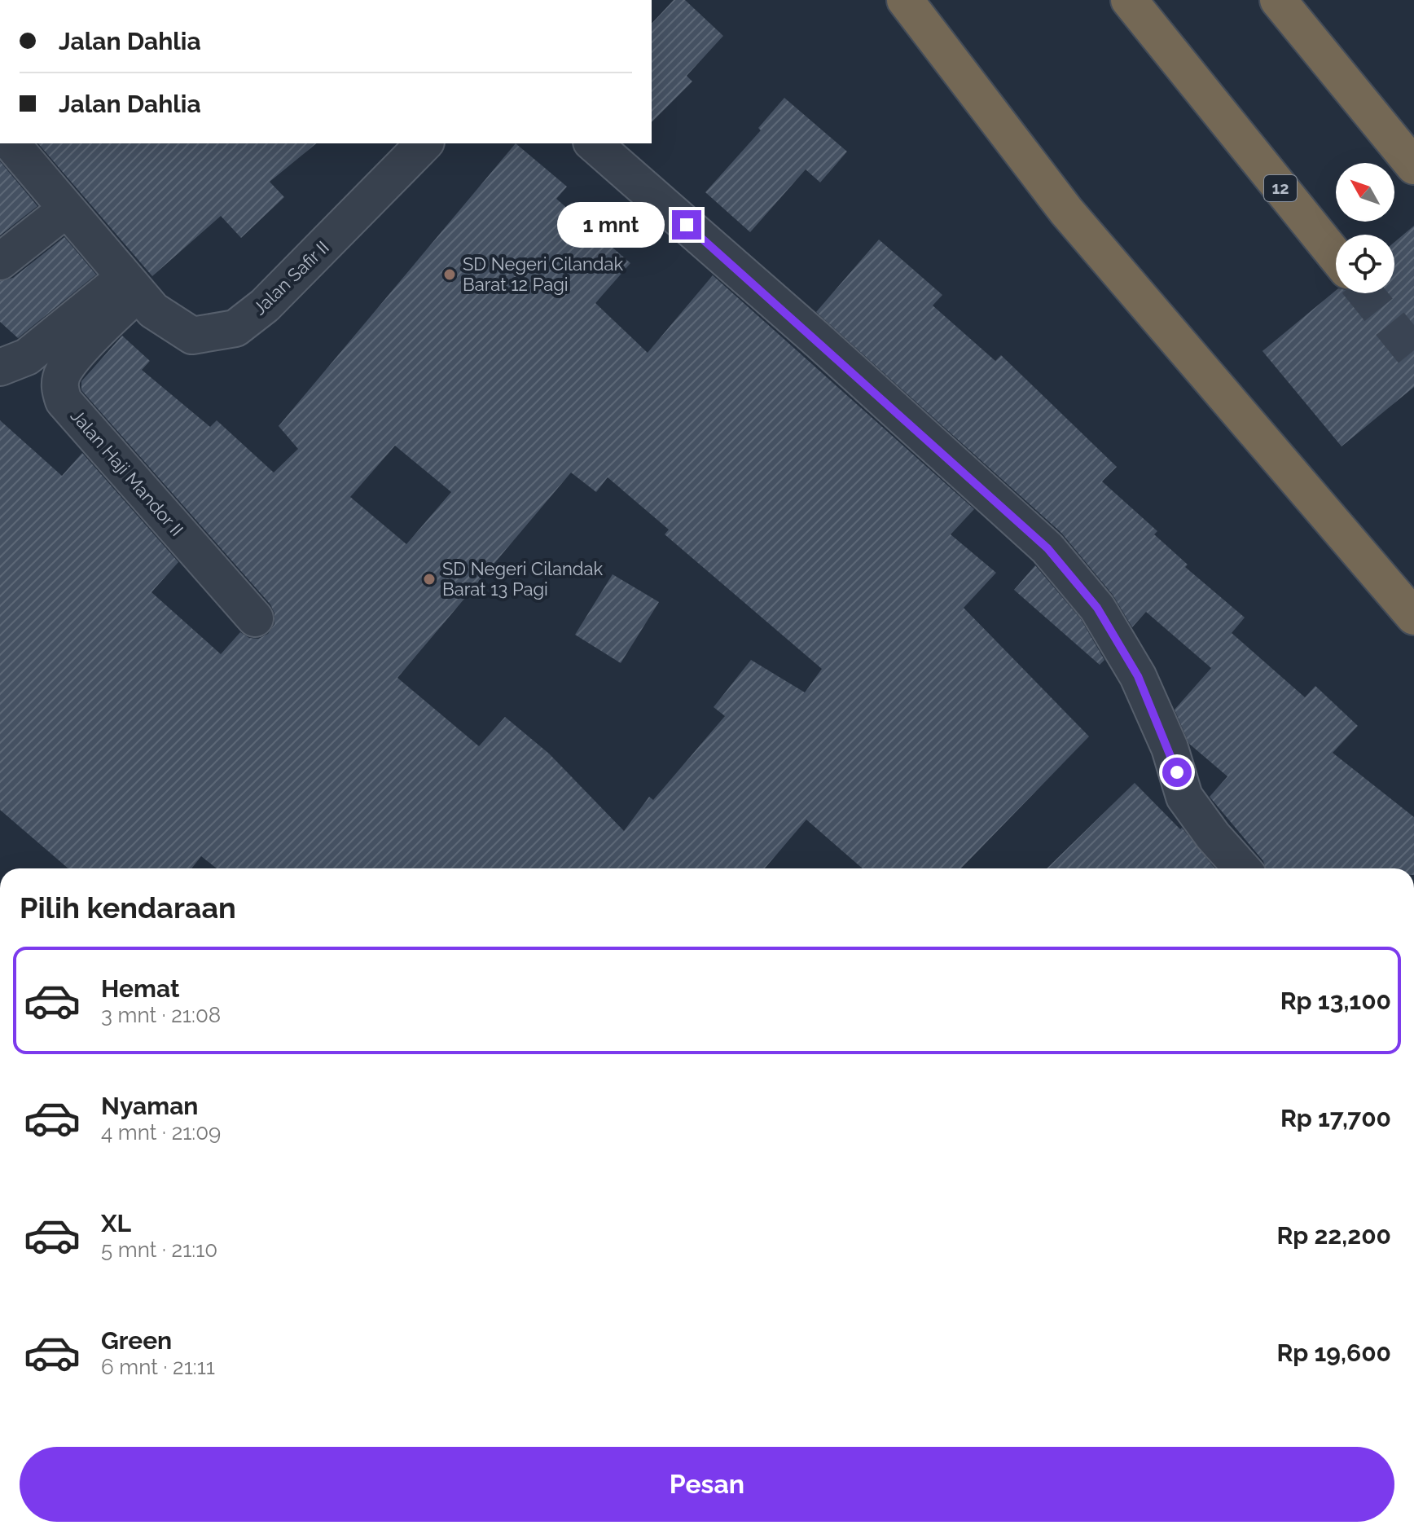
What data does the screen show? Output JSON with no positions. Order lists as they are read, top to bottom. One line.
{"streets":{"highway":["12"],"street":["Jalan Safir II","Jalan Haji Mandor II"]},"crossings":[["Jalan Safir II","Jalan Haji Mandor II"]],"places":["SD Negeri Cilandak Barat 12 Pagi","SD Negeri Cilandak Barat 13 Pagi"],"north":"top left","page":{"banner":["Jalan Dahlia","Jalan Dahlia"],"bubble":"1 mnt","heading":"Pilih kendaraan","list":[{"name":"Hemat","note":"3 mnt · 21:08","value":"Rp 13,100"},{"name":"Nyaman","note":"4 mnt · 21:09","value":"Rp 17,700"},{"name":"XL","note":"5 mnt · 21:10","value":"Rp 22,200"},{"name":"Green","note":"6 mnt · 21:11","value":"Rp 19,600"}],"buttons":"Pesan"}}
